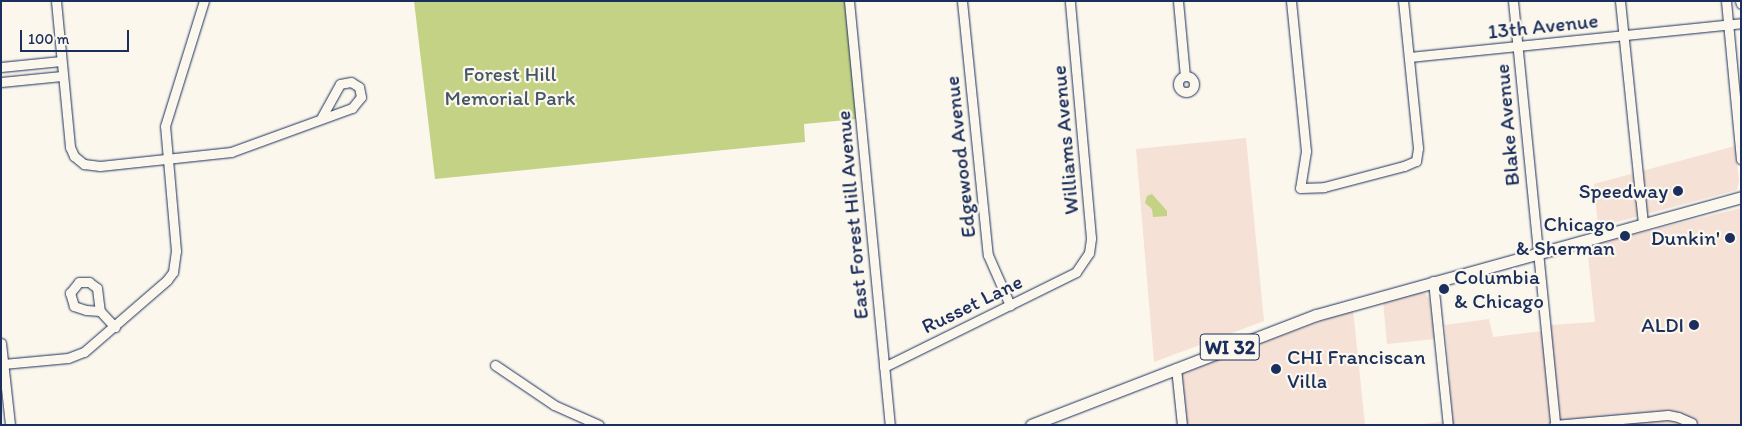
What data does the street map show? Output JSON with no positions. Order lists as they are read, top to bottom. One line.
{"streets":{"main road":["WI 32"],"street":["13th Avenue","Blake Avenue","Williams Avenue","Edgewood Avenue","East Forest Hill Avenue","Russet Lane"]},"crossings":[["13th Avenue","Blake Avenue"],["Blake Avenue","WI 32"],["Williams Avenue","Russet Lane"],["Edgewood Avenue","Russet Lane"],["East Forest Hill Avenue","Russet Lane"]],"parks":["Forest Hill Memorial Park"],"places":["Speedway","Chicago & Sherman","Dunkin'","Columbia & Chicago","ALDI","CHI Franciscan Villa"],"scale_bar":"100 m"}
